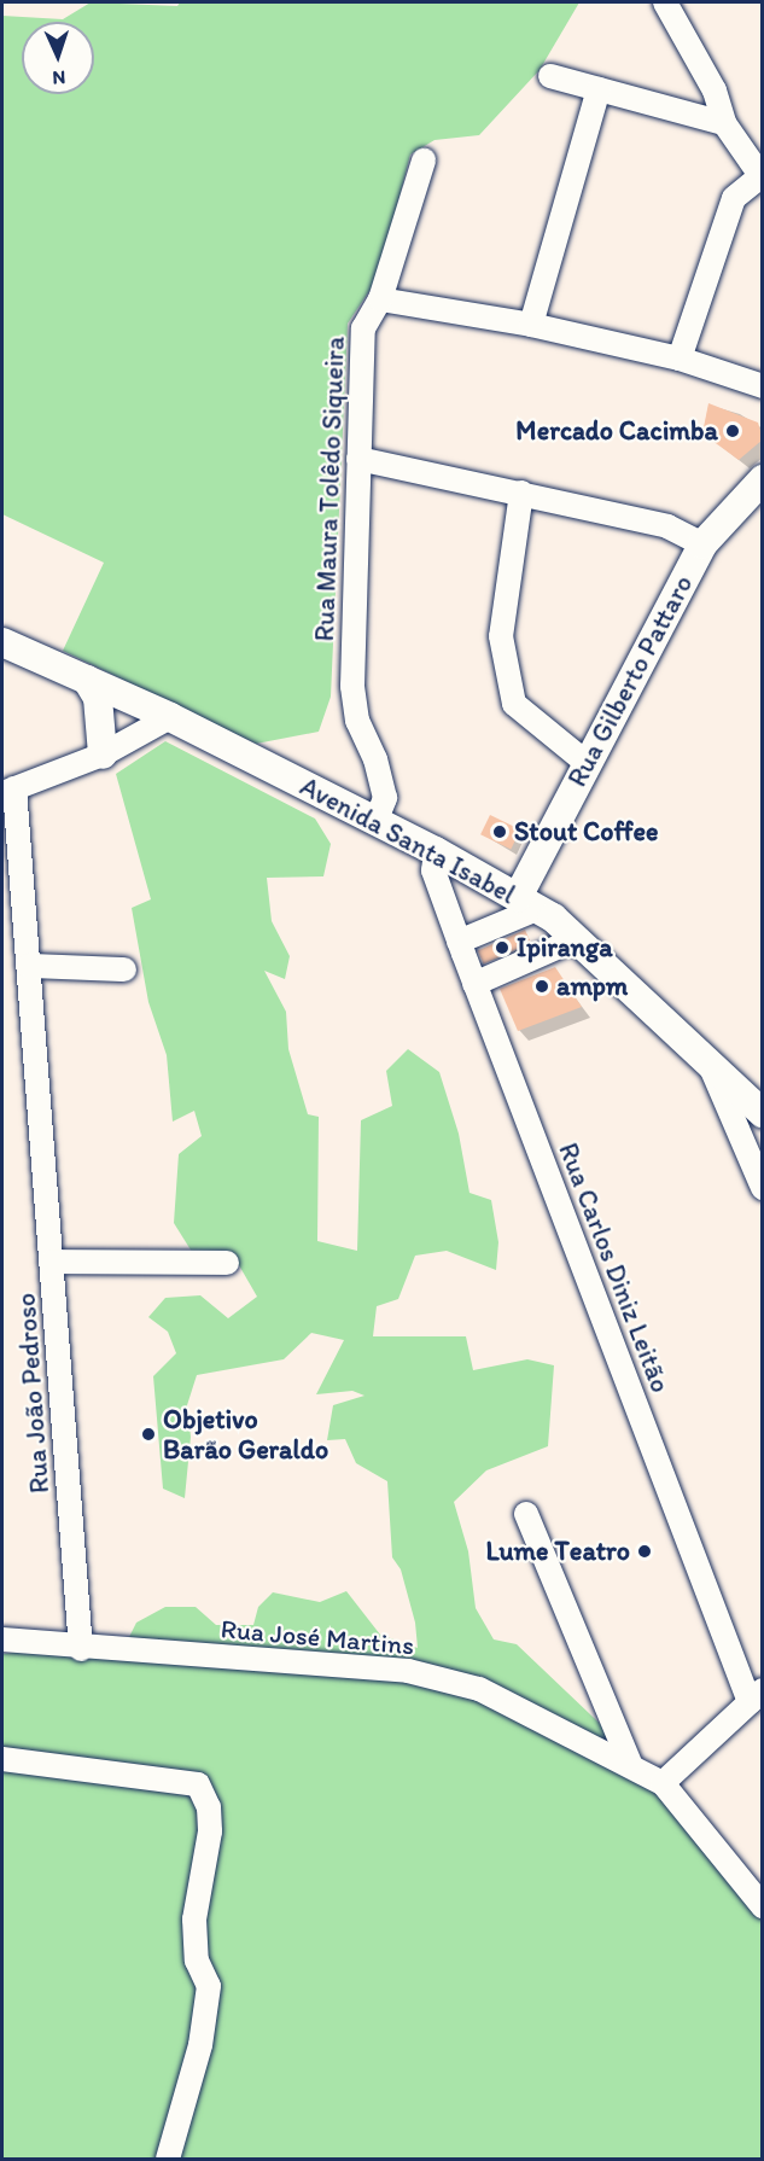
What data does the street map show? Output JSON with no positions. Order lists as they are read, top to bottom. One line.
{"streets":{"main road":["Rua Gilberto Pattaro","Avenida Santa Isabel"],"street":["Rua Maura Tolêdo Siqueira","Rua Carlos Diniz Leitão","Rua João Pedroso","Rua José Martins"]},"crossings":[["Rua Maura Tolêdo Siqueira","Avenida Santa Isabel"],["Rua Gilberto Pattaro","Avenida Santa Isabel"],["Avenida Santa Isabel","Rua Carlos Diniz Leitão"],["Rua João Pedroso","Rua José Martins"]],"places":["Mercado Cacimba","Stout Coffee","Ipiranga","ampm","Objetivo Barão Geraldo","Lume Teatro"],"north":"bottom"}
